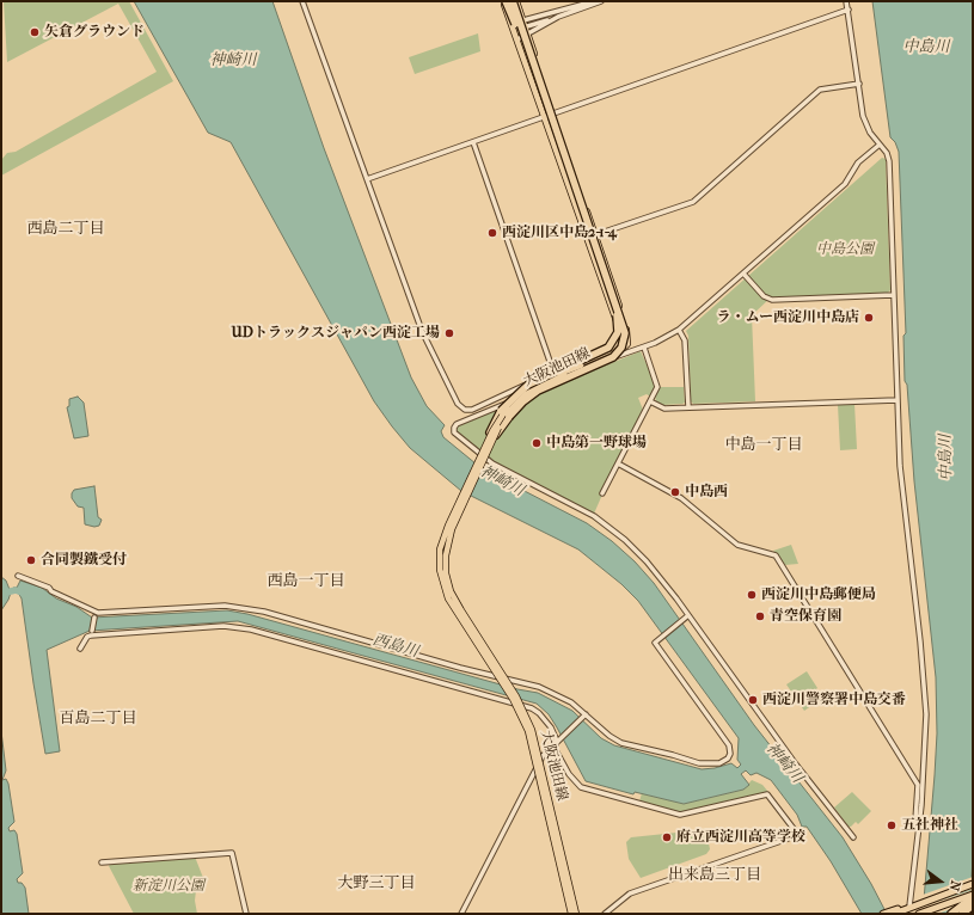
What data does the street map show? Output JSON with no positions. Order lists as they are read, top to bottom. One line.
{"streets":{"main road":["大阪池田線"]},"districts":["西島二丁目","中島一丁目","西島一丁目","百島二丁目","出来島三丁目","大野三丁目"],"water":["中島川","神崎川","西島川"],"parks":["中島公園","新淀川公園"],"places":["矢倉グラウンド","西淀川区中島2-1-4","ラ・ムー西淀川中島店","UDトラックスジャパン西淀工場","中島第一野球場","中島西","合同製鐵受付","西淀川中島郵便局","青空保育園","西淀川警察署中島交番","五社神社","府立西淀川高等学校"],"north":"right"}
